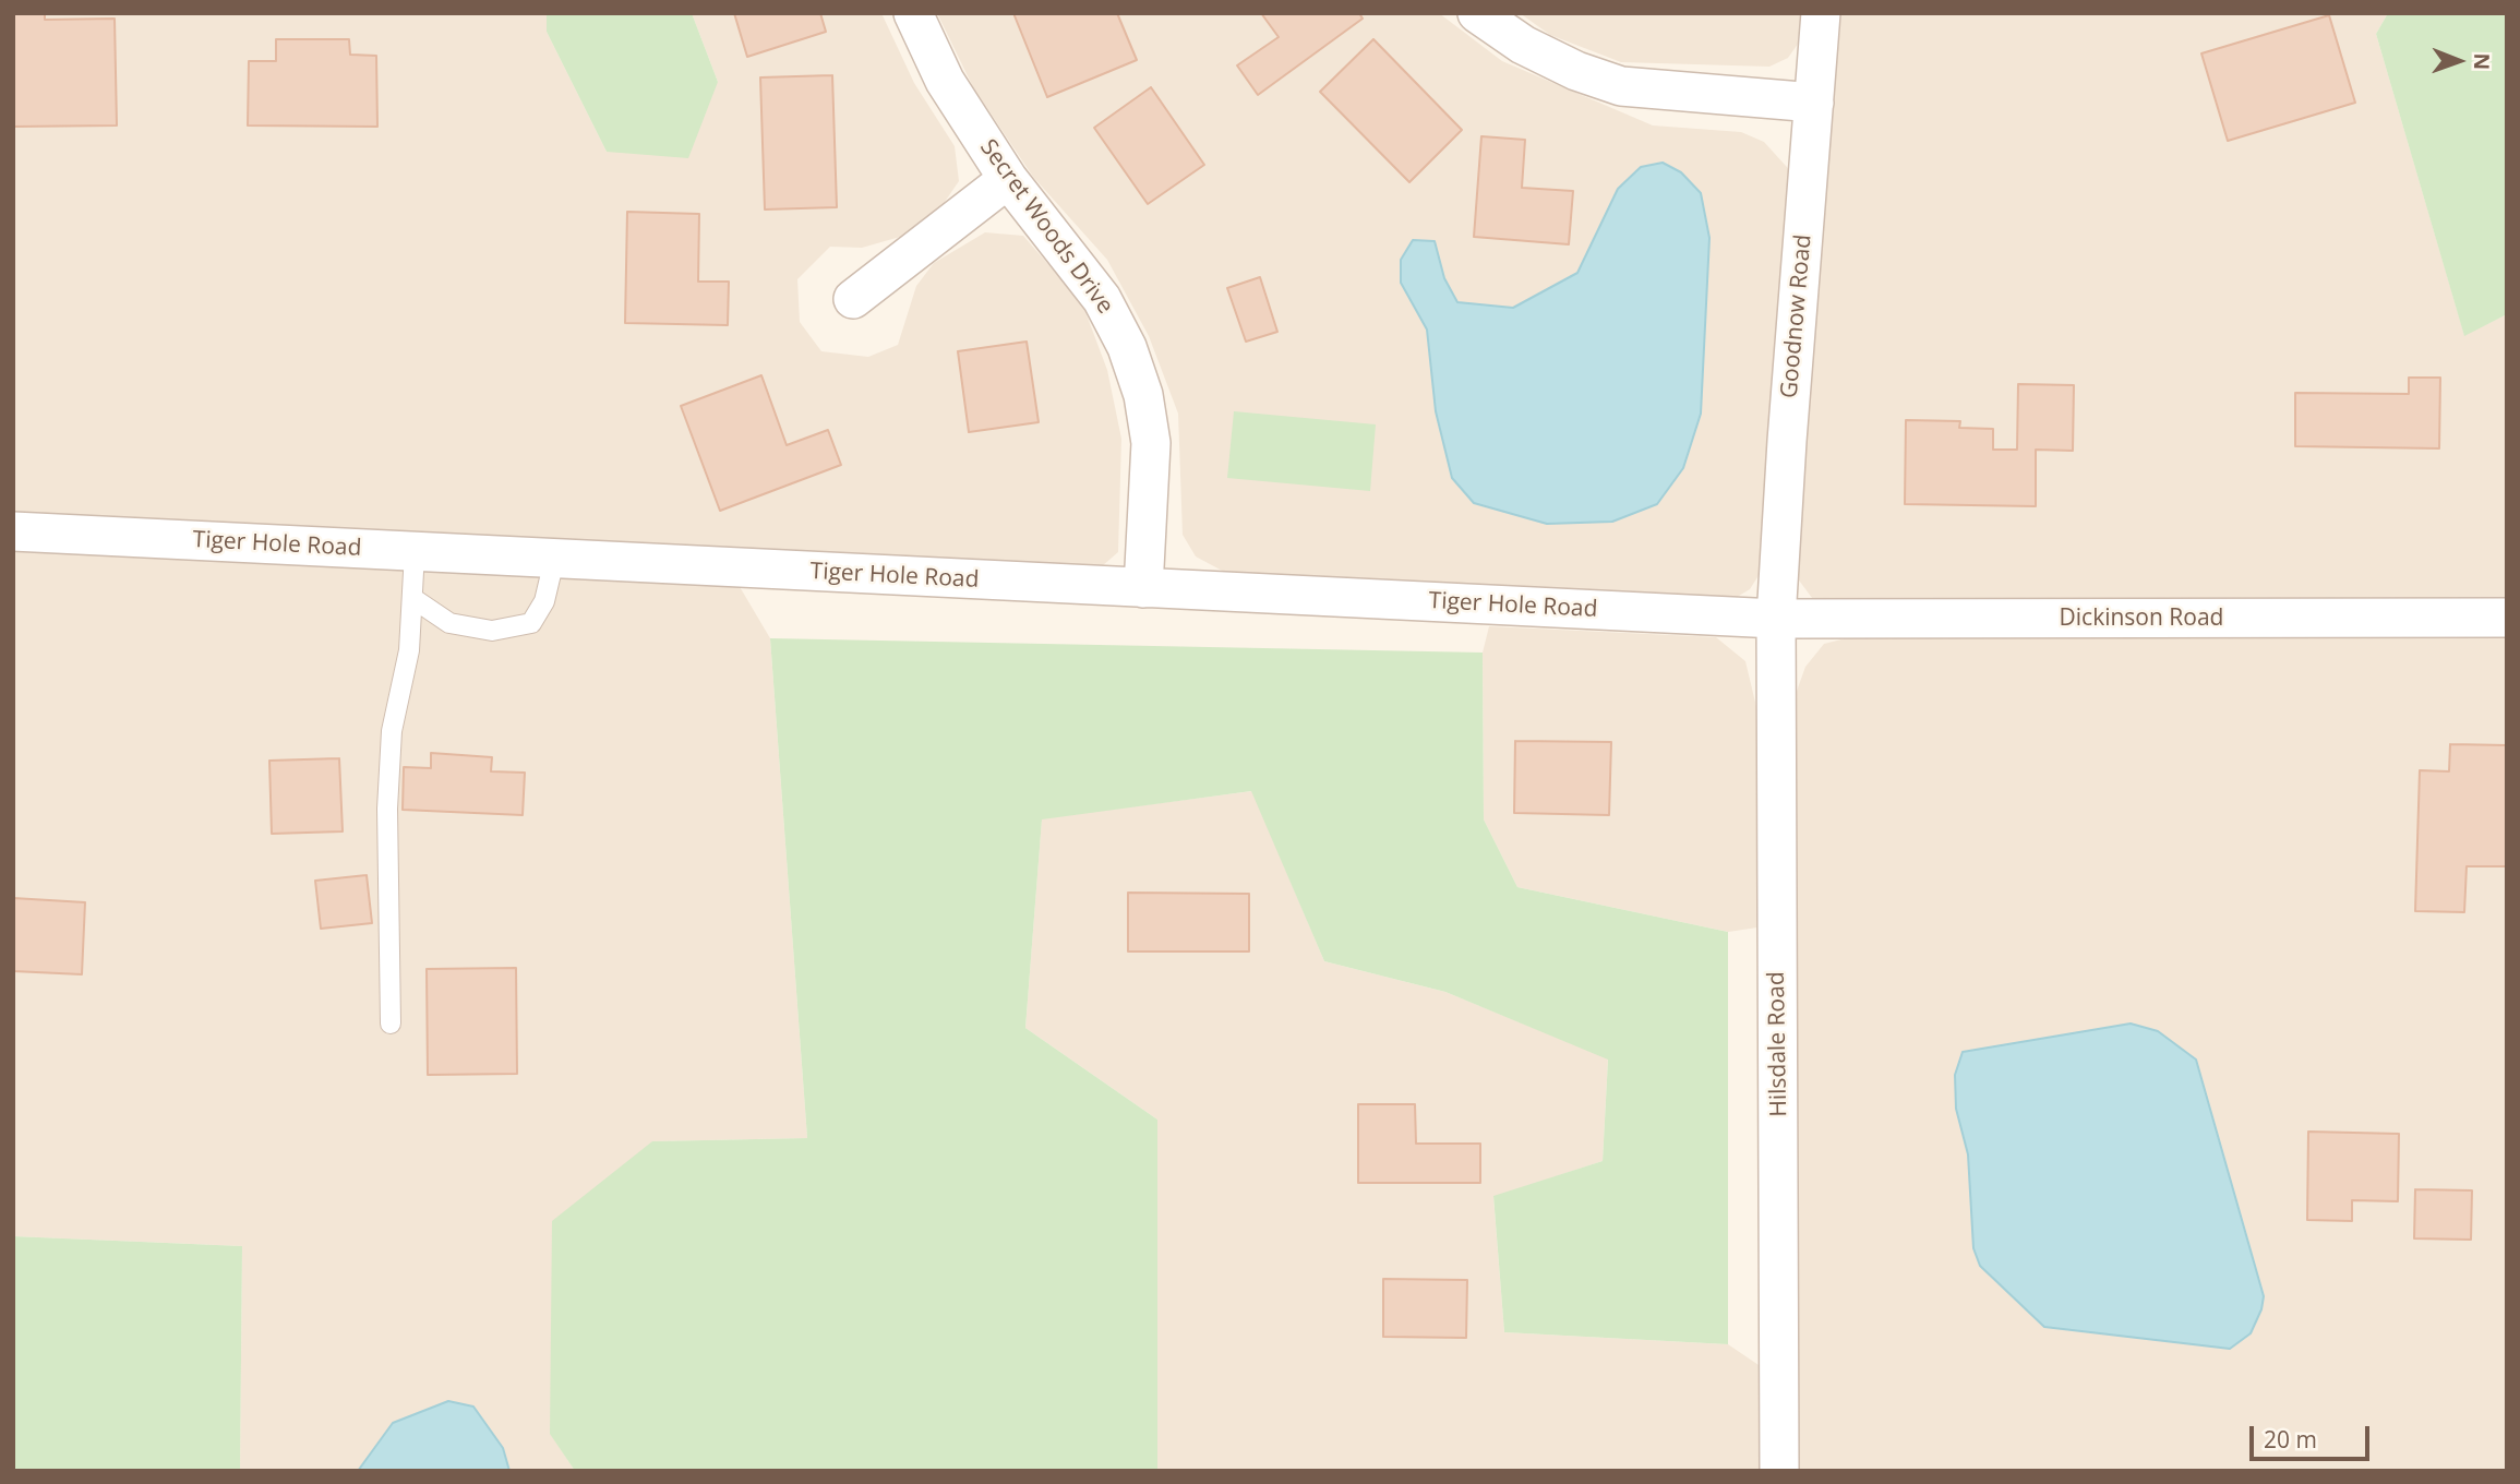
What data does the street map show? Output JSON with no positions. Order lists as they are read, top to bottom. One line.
{"streets":{"street":["Secret Woods Drive","Goodnow Road","Tiger Hole Road","Dickinson Road","Hilsdale Road"]},"crossings":[["Secret Woods Drive","Tiger Hole Road"],["Goodnow Road","Tiger Hole Road"],["Goodnow Road","Dickinson Road"],["Goodnow Road","Hilsdale Road"],["Tiger Hole Road","Dickinson Road"],["Tiger Hole Road","Hilsdale Road"],["Dickinson Road","Hilsdale Road"]],"scale_bar":"20 m","north":"right"}
